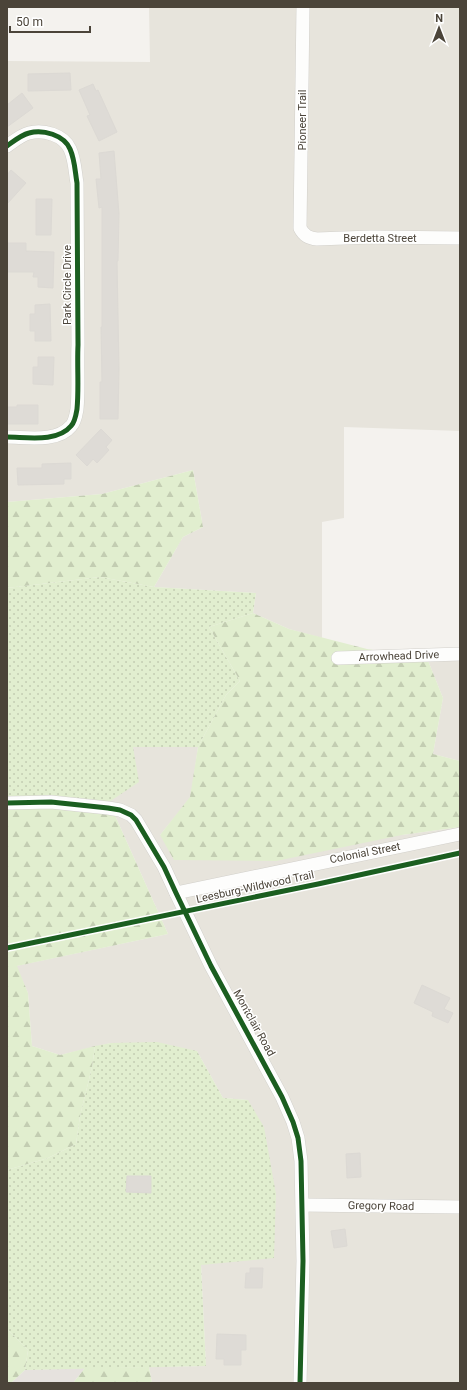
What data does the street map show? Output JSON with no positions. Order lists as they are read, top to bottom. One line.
{"streets":{"street":["Pioneer Trail","Berdetta Street","Park Circle Drive","Arrowhead Drive","Colonial Street","Montclair Road","Gregory Road"],"cycle path":["Leesburg-Wildwood Trail"]},"crossings":[["Pioneer Trail","Berdetta Street"],["Colonial Street","Montclair Road"],["Montclair Road","Gregory Road"]],"scale_bar":"50 m","north":"top"}
